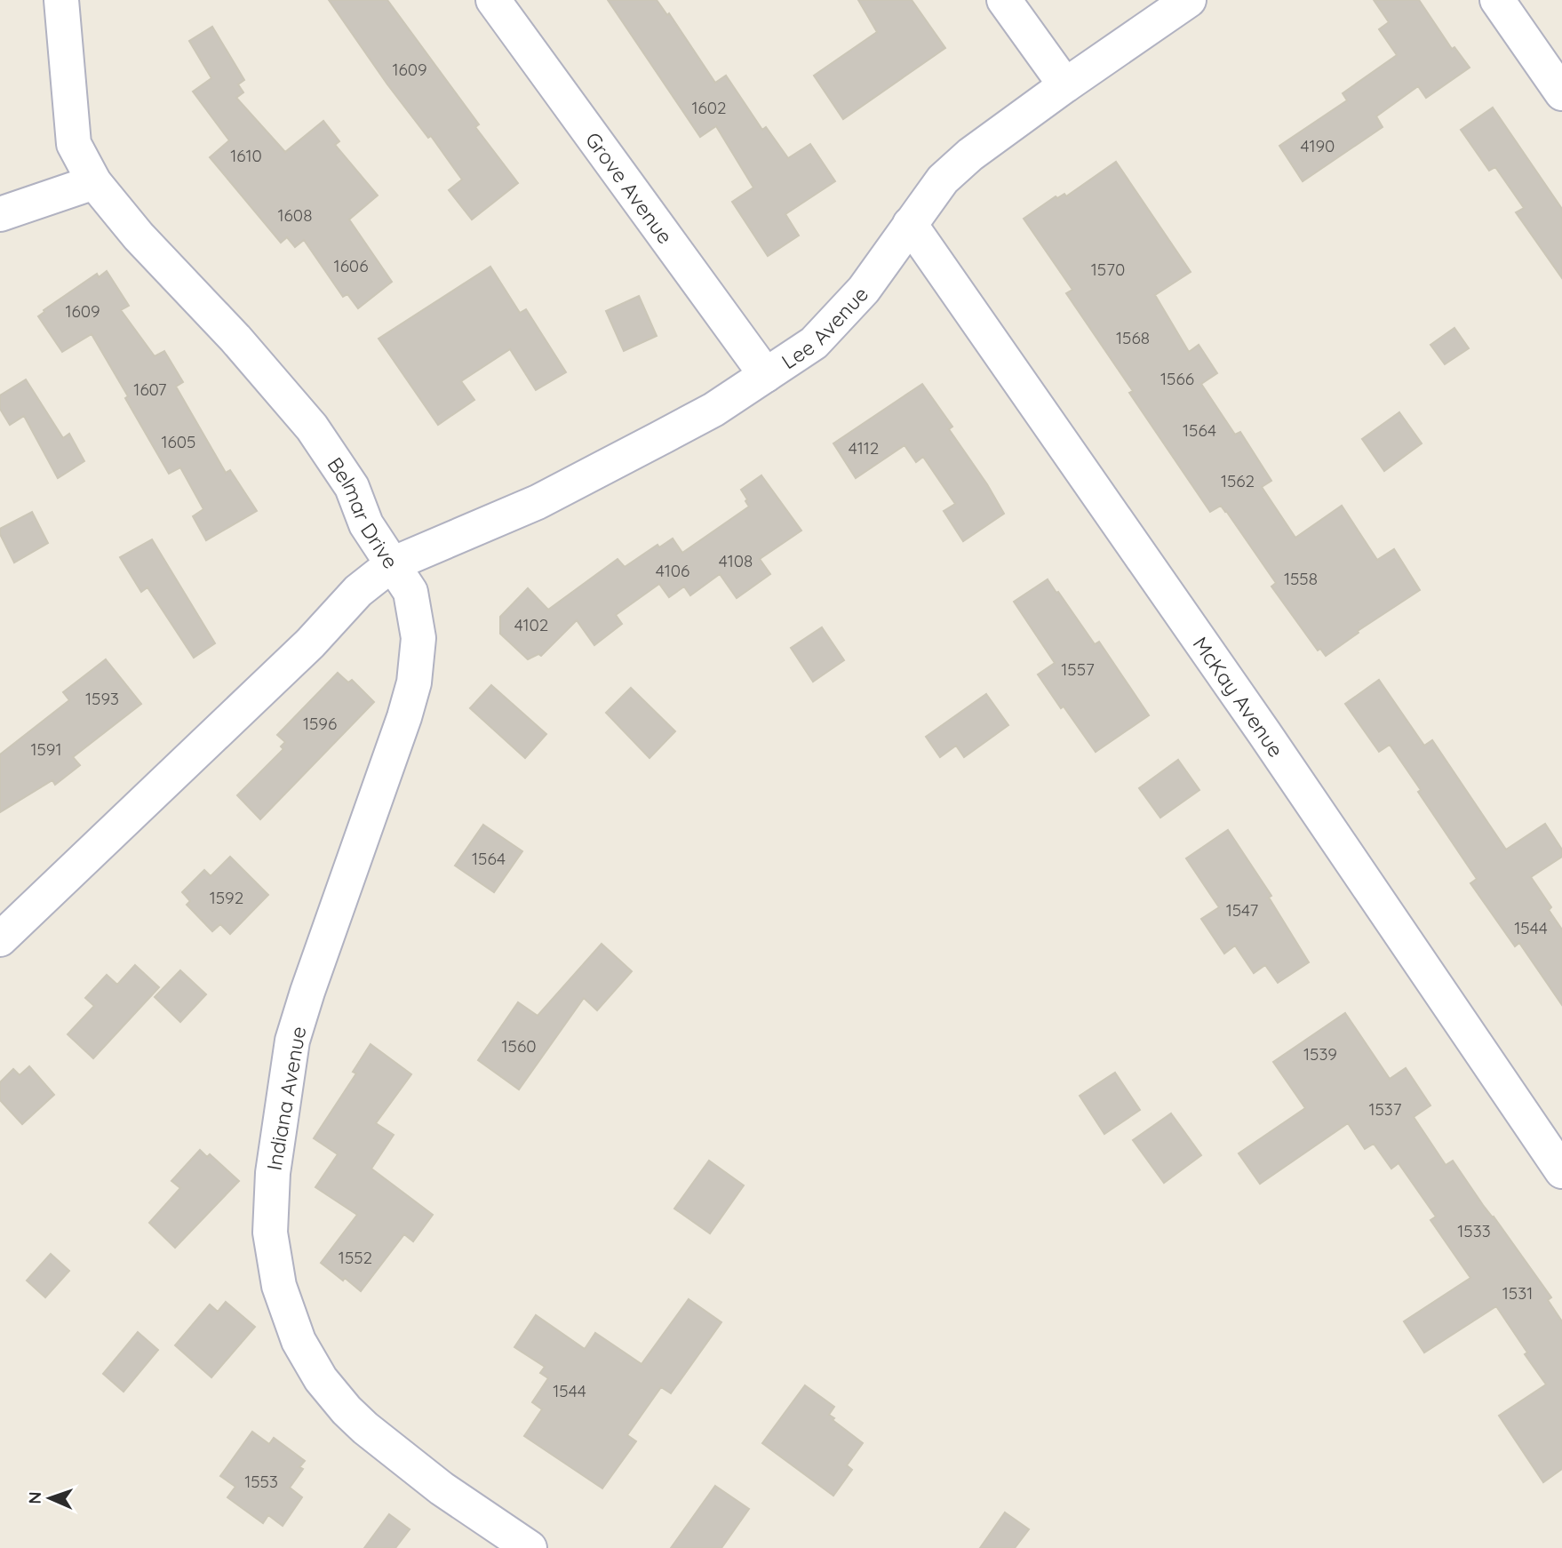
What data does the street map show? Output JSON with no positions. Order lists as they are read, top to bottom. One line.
{"streets":{"street":["Grove Avenue","Lee Avenue","Belmar Drive","McKay Avenue","Indiana Avenue"]},"crossings":[["Grove Avenue","Lee Avenue"],["Lee Avenue","Belmar Drive"],["Lee Avenue","McKay Avenue"],["Lee Avenue","Indiana Avenue"],["Belmar Drive","Indiana Avenue"]],"house_numbers":["1609","1602","4190","1610","1608","1606","1570","1609","1568","1566","1607","1564","1605","4112","1562","4108","4106","1558","4102","1557","1593","1596","1591","1564","1592","1547","1544","1560","1539","1537","1533","1552","1531","1544","1553"],"north":"left"}
